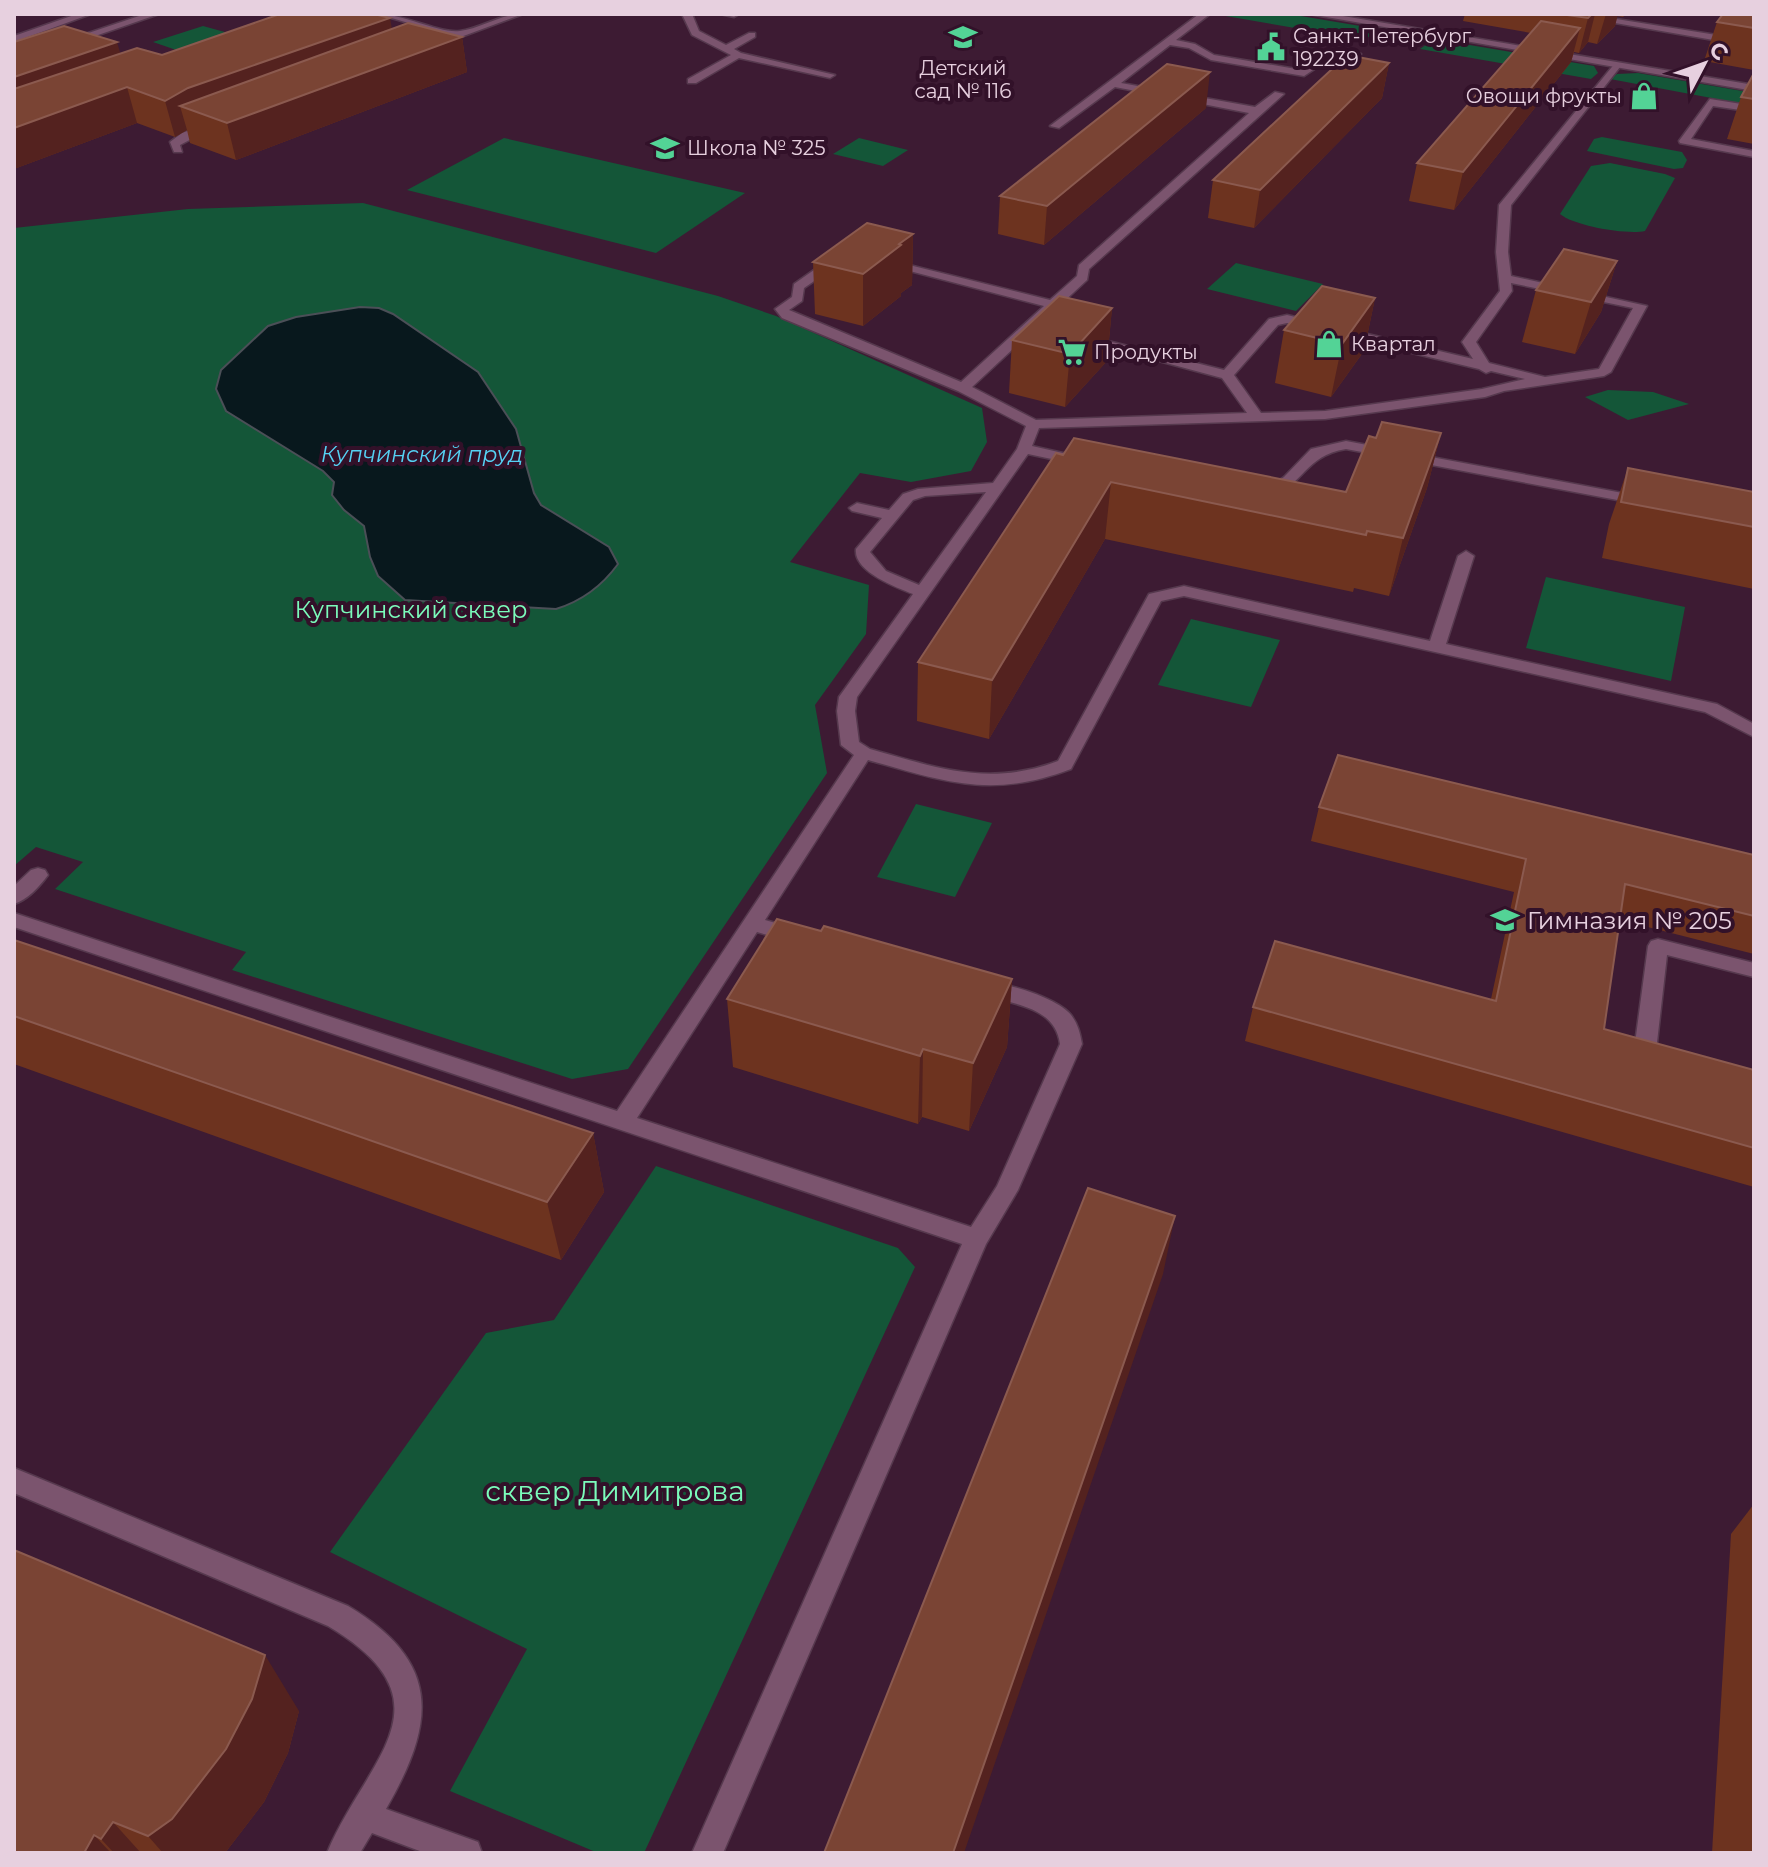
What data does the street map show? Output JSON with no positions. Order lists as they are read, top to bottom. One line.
{"water":["Купчинский пруд"],"parks":["Купчинский сквер","сквер Димитрова"],"places":{"school or university":["Детский сад № 116","Школа № 325","Гимназия № 205"],"public building":["Санкт-Петербург 192239"],"shop":["Овощи фрукты","Квартал"],"supermarket":["Продукты"]},"north":"top right"}
